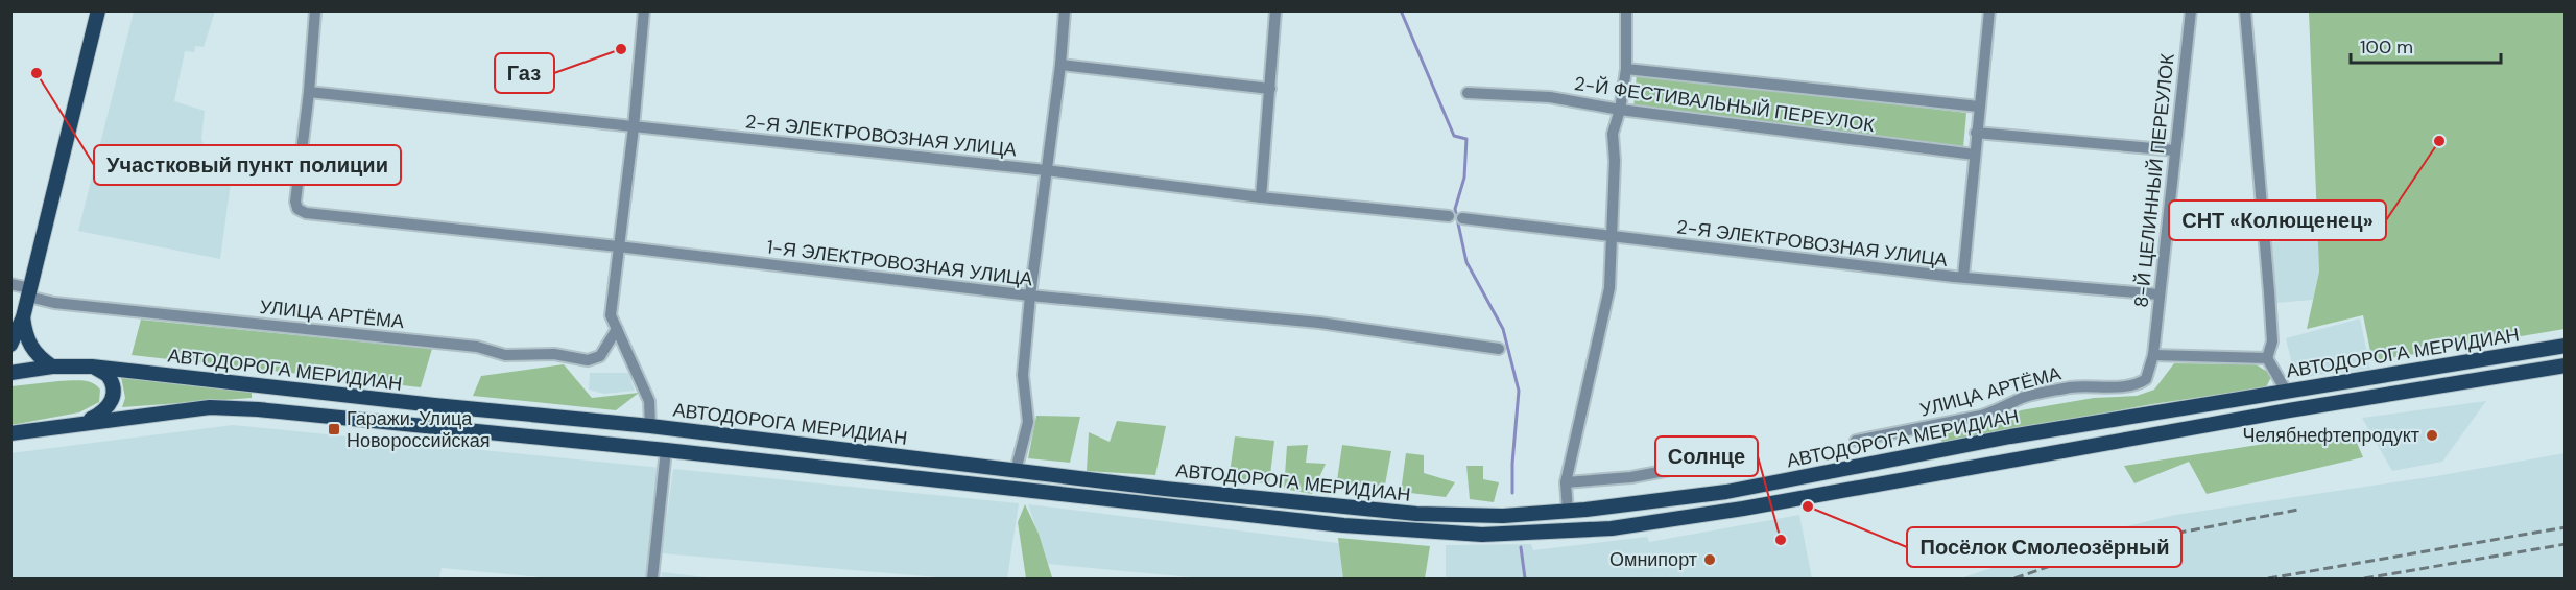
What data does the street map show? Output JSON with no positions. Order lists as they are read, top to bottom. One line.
{"streets":{"main road":["АВТОДОРОГА МЕРИДИАН"],"street":["2-Й ФЕСТИВАЛЬНЫЙ ПЕРЕУЛОК","2-Я ЭЛЕКТРОВОЗНАЯ УЛИЦА","8-Й ЦЕЛИННЫЙ ПЕРЕУЛОК","1-Я ЭЛЕКТРОВОЗНАЯ УЛИЦА","УЛИЦА АРТЁМА"]},"crossings":[["2-Я ЭЛЕКТРОВОЗНАЯ УЛИЦА","8-Й ЦЕЛИННЫЙ ПЕРЕУЛОК"],["2-Я ЭЛЕКТРОВОЗНАЯ УЛИЦА","1-Я ЭЛЕКТРОВОЗНАЯ УЛИЦА"],["8-Й ЦЕЛИННЫЙ ПЕРЕУЛОК","УЛИЦА АРТЁМА"]],"places":{"other":["Газ","Участковый пункт полиции","СНТ «Колющенец»","Челябнефтепродукт","Посёлок Смолеозёрный","Солнце","Омнипорт"],"transit":["Гаражи. Улица Новороссийская"]},"scale_bar":"100 m"}
